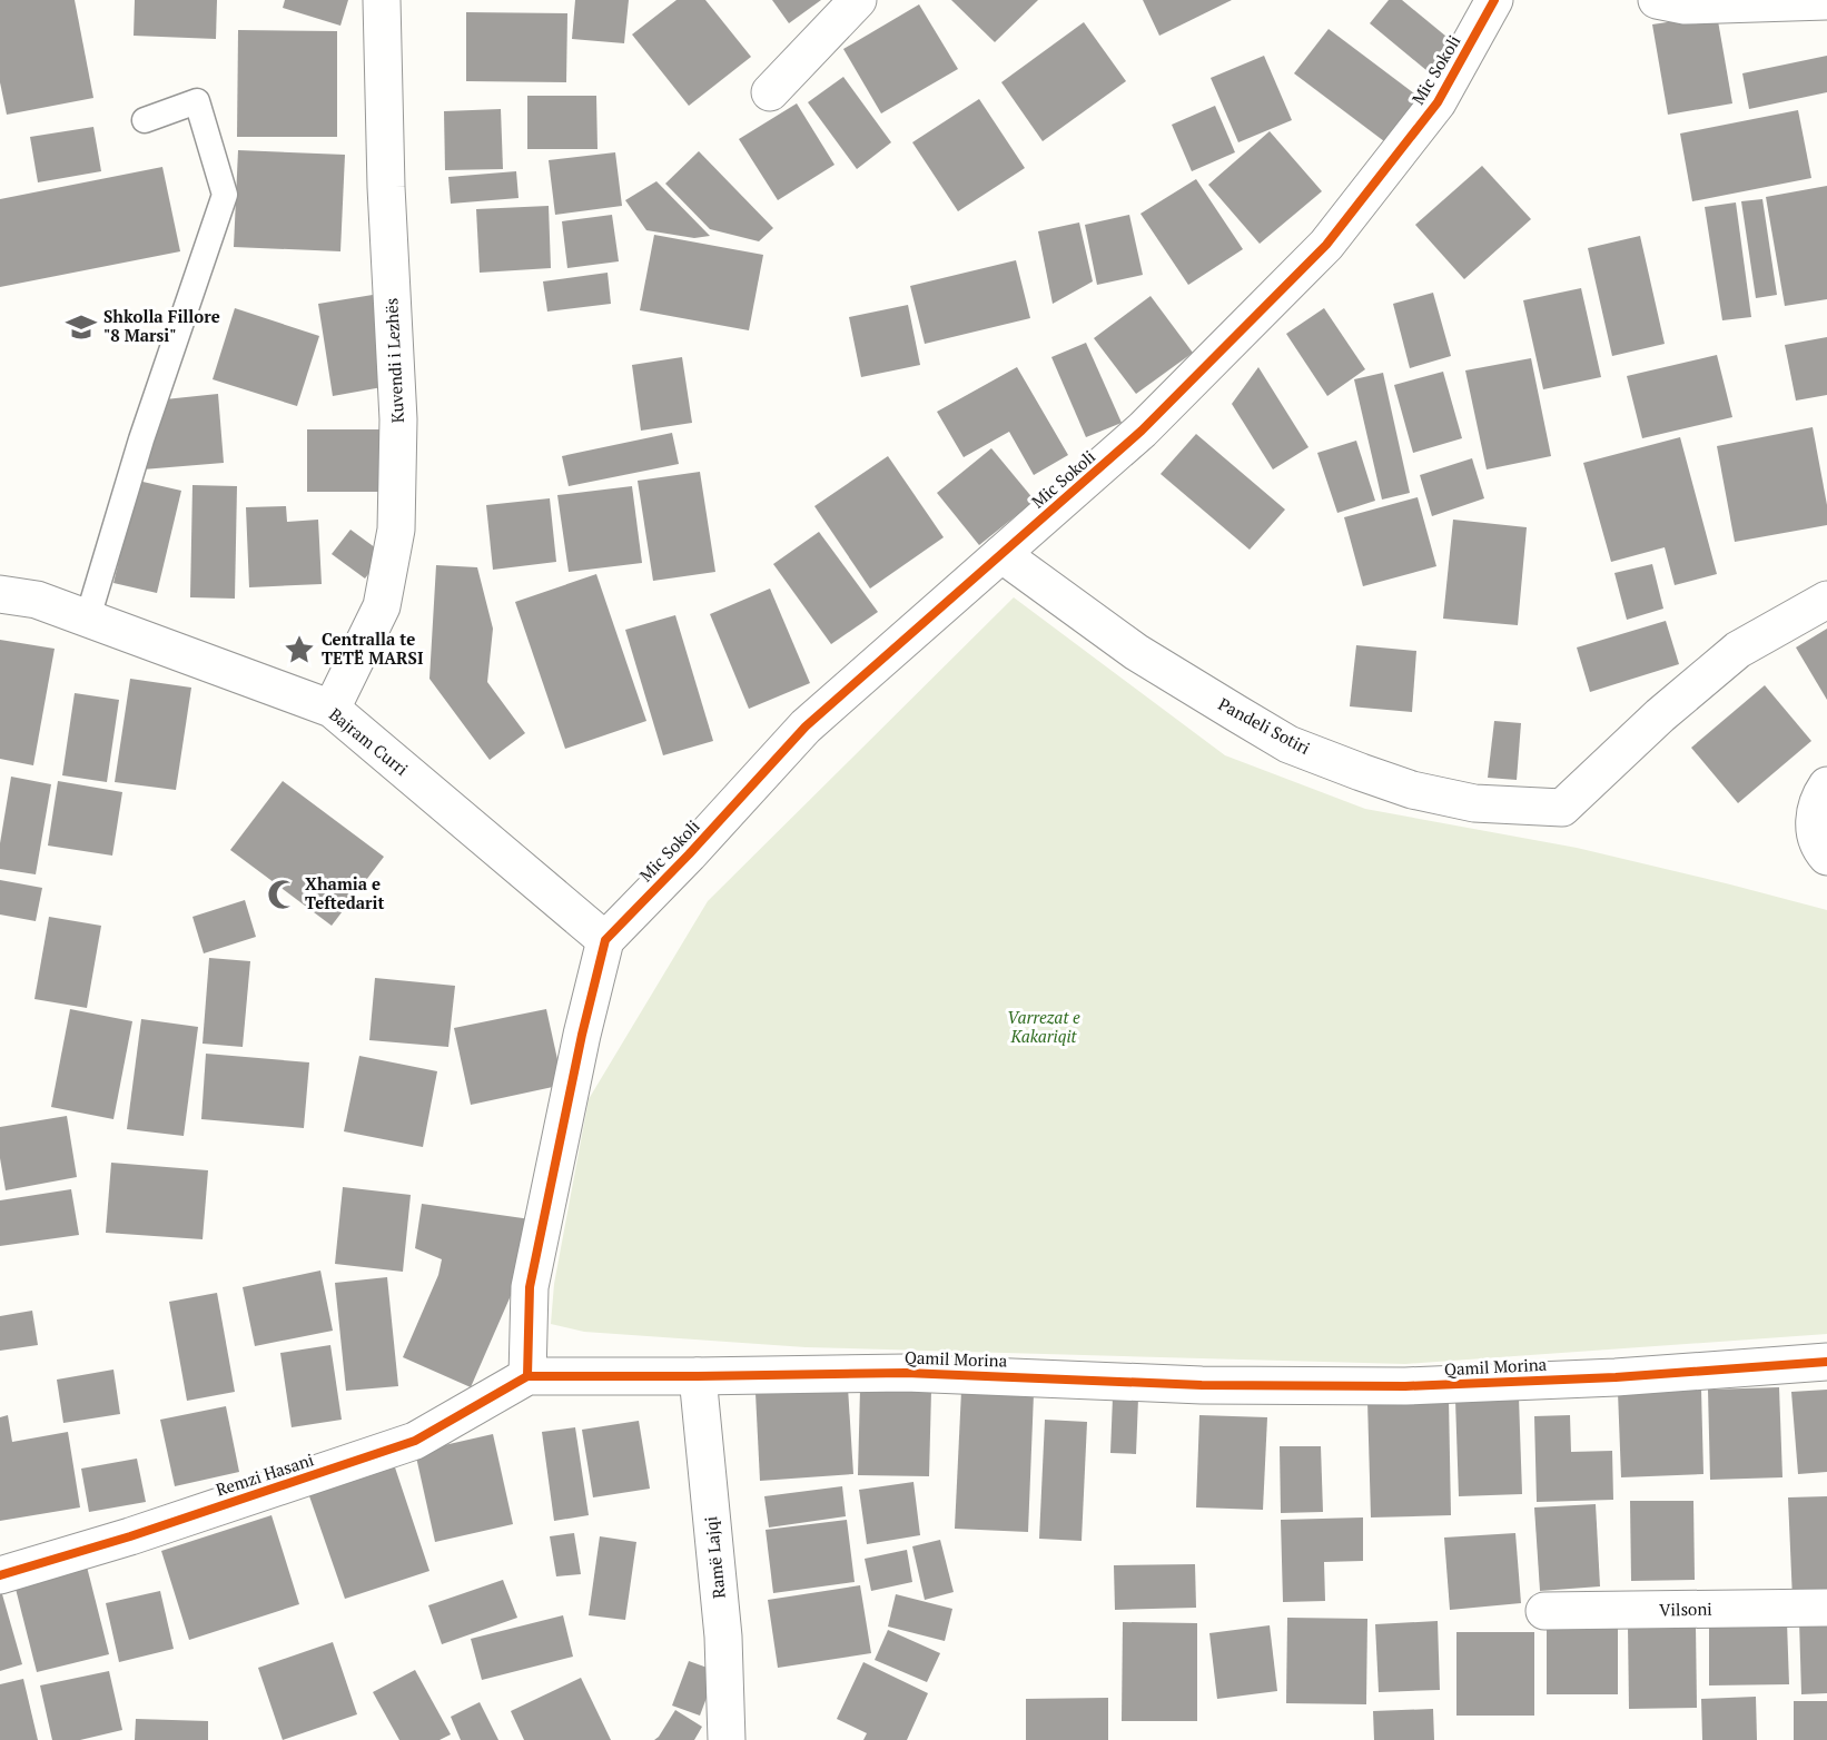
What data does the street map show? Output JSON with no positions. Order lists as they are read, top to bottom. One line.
{"streets":{"street":["Mic Sokoli","Kuvendi i Lezhës","Pandeli Sotiri","Bajram Curri","Qamil Morina","Remzi Hasani","Ramë Lajqi","Vilsoni"]},"crossings":[["Mic Sokoli","Pandeli Sotiri"],["Mic Sokoli","Bajram Curri"],["Kuvendi i Lezhës","Bajram Curri"],["Qamil Morina","Remzi Hasani"],["Qamil Morina","Ramë Lajqi"]],"parks":["Varrezat e Kakariqit"],"places":{"school or university":["Shkolla Fillore \"8 Marsi\""],"place":["Centralla te TETË MARSI"],"mosque":["Xhamia e Teftedarit"]}}
